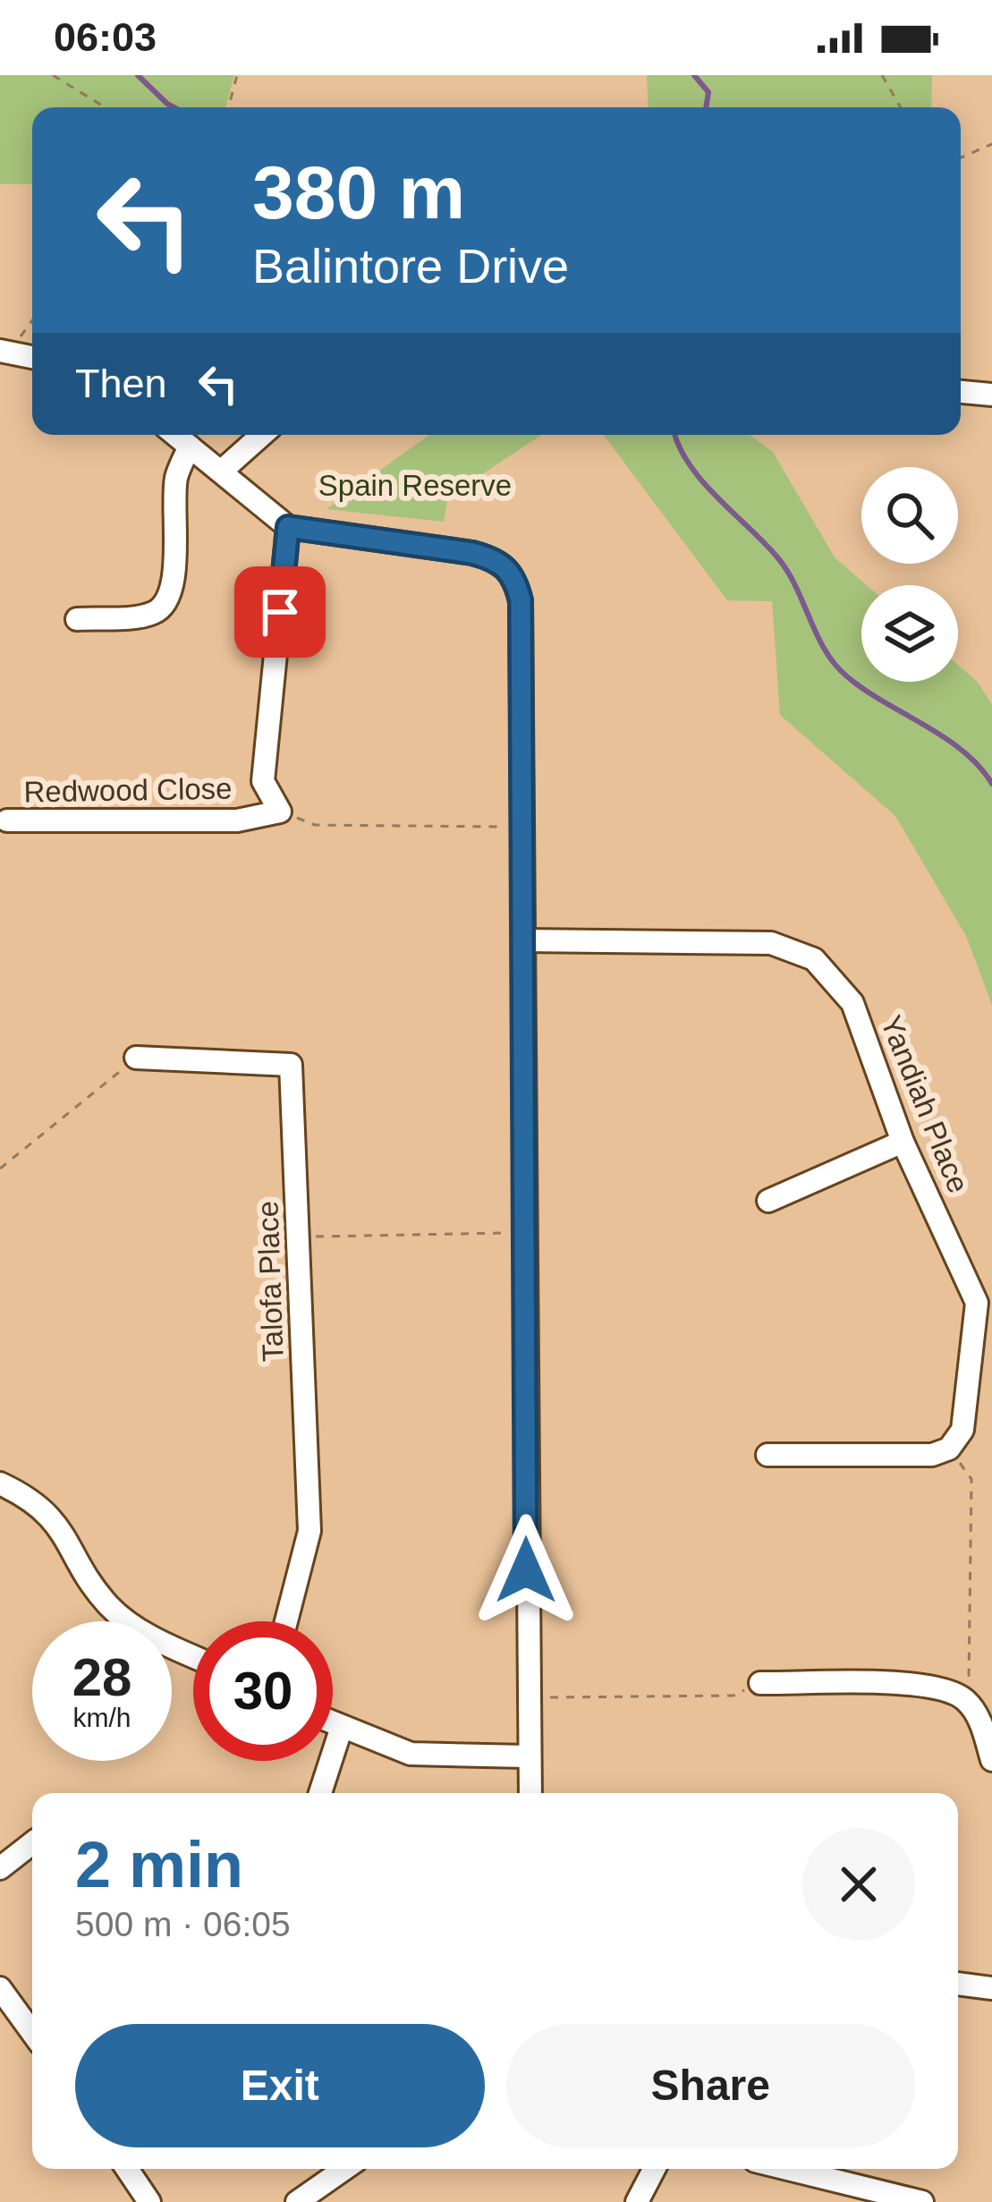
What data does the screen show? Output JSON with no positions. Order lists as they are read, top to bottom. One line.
{"streets":{"street":["Redwood Close","Yandiah Place","Talofa Place"]},"parks":["Spain Reserve"],"page":{"status":"06:03","turn":["380 m","Balintore Drive"],"then":"Then","speed":"28 km/h","limit":"30","heading":["2 min","500 m · 06:05"],"buttons":["Exit","Share"]}}
